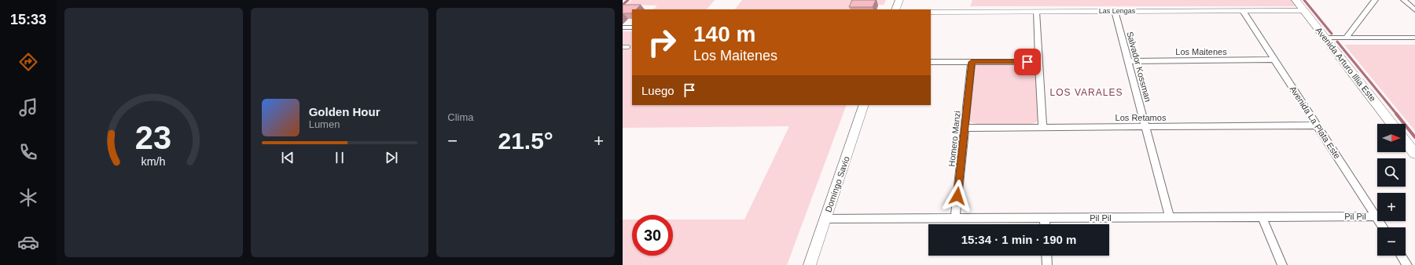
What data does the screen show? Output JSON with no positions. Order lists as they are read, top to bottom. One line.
{"streets":{"main road":["Avenida Arturo Illia Este"],"street":["Las Lengas","Los Maitenes","Salvador Kossman","Los Retamos","Avenida La Plata Este","Homero Manzi","Domingo Savio","Pil Pil"]},"crossings":[["Las Lengas","Avenida Arturo Illia Este"],["Las Lengas","Salvador Kossman"],["Las Lengas","Avenida La Plata Este"],["Los Maitenes","Salvador Kossman"],["Los Maitenes","Avenida La Plata Este"],["Salvador Kossman","Los Retamos"],["Salvador Kossman","Pil Pil"],["Los Retamos","Avenida La Plata Este"],["Los Retamos","Homero Manzi"],["Avenida La Plata Este","Pil Pil"],["Homero Manzi","Pil Pil"],["Domingo Savio","Pil Pil"]],"districts":["LOS VARALES"],"north":"right","page":{"tabs":"15:33","tile":"Clima","turn":["140 m","Los Maitenes"],"then":"Luego","song":["Golden Hour","Lumen"],"map_buttons":["+","−"],"heat":["−","21.5°","+"],"limit":"30","trip":"15:34 · 1 min · 190 m","gauge":["23","km/h"]}}
